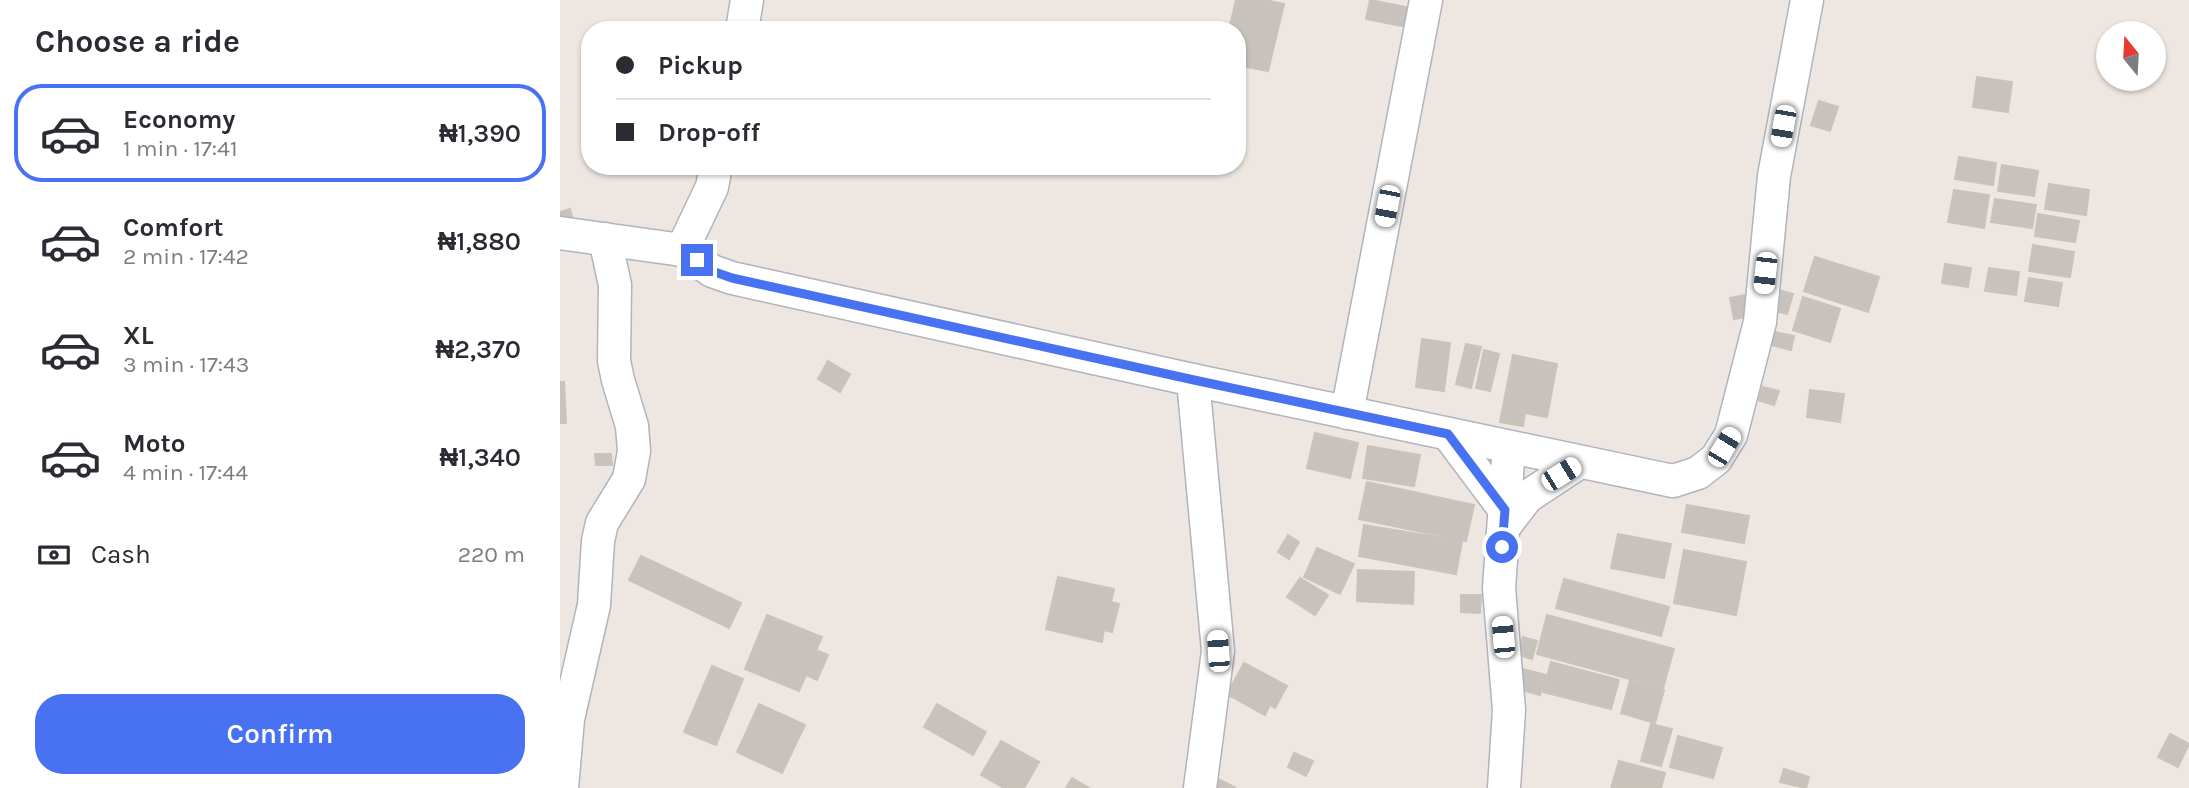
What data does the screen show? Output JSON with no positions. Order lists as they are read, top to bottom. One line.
{"north":"top","page":{"heading":"Choose a ride","banner":["Pickup","Drop-off"],"list":[{"name":"Economy","note":"1 min · 17:41","value":"₦1,390"},{"name":"Comfort","note":"2 min · 17:42","value":"₦1,880"},{"name":"XL","note":"3 min · 17:43","value":"₦2,370"},{"name":"Moto","note":"4 min · 17:44","value":"₦1,340"}],"pay":["Cash","220 m"],"buttons":"Confirm"}}
